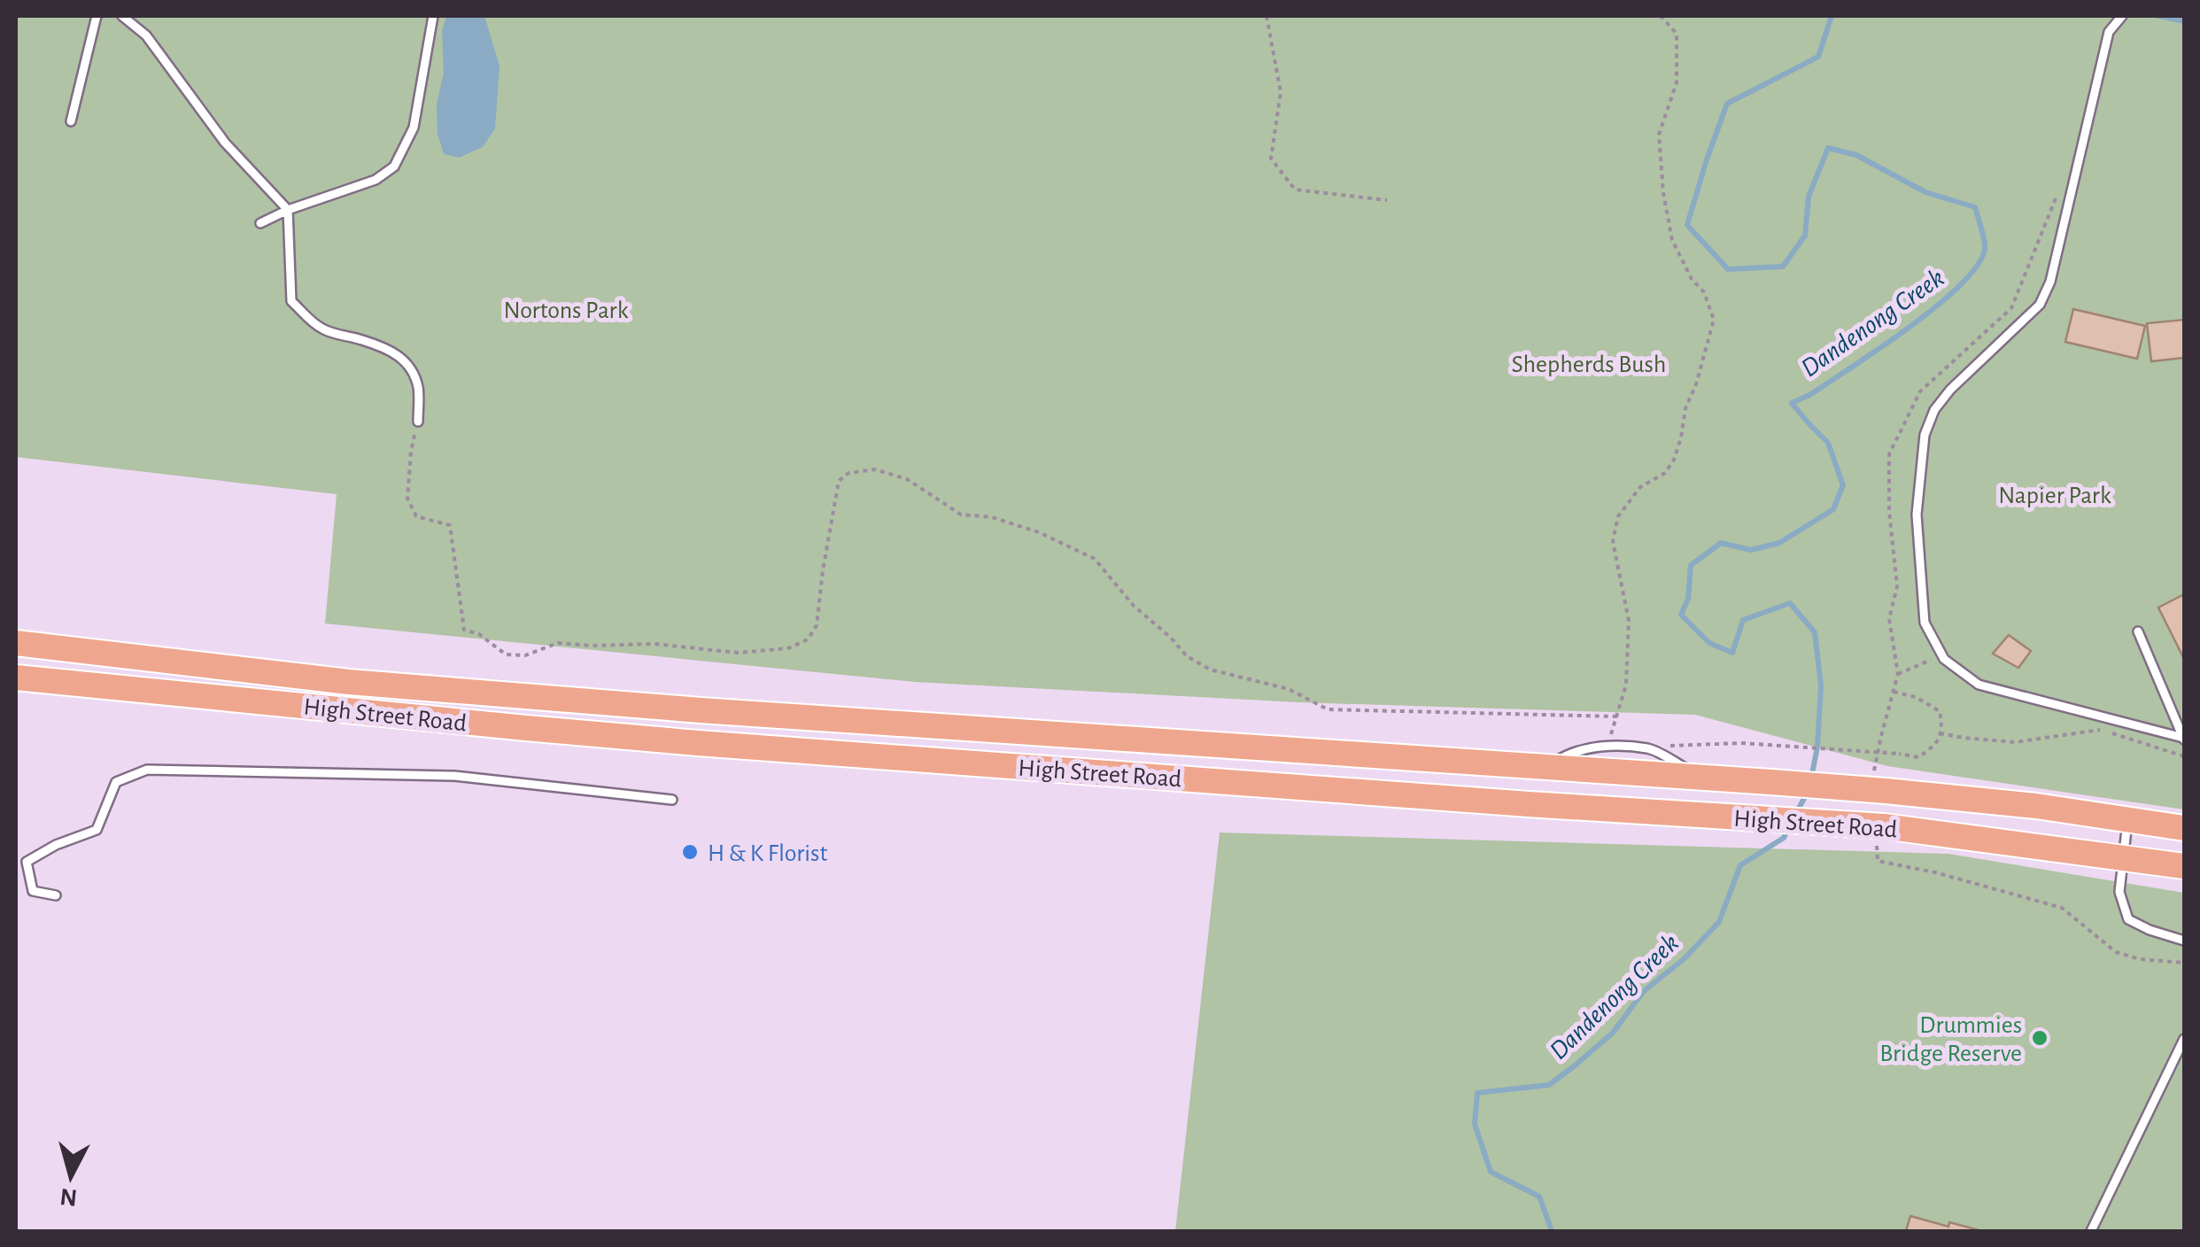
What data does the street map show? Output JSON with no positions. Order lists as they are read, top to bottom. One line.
{"streets":{"main road":["High Street Road"]},"water":["Dandenong Creek"],"parks":["Nortons Park","Shepherds Bush","Napier Park"],"places":["H & K Florist","Drummies Bridge Reserve"],"north":"bottom"}
